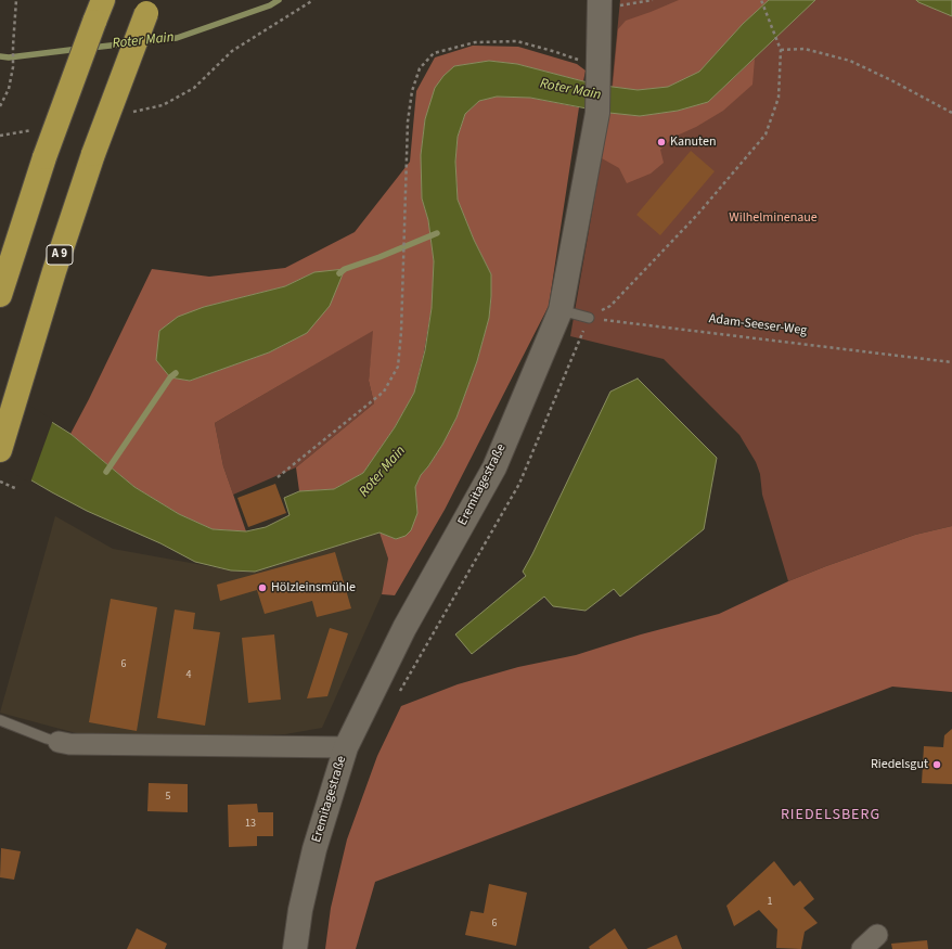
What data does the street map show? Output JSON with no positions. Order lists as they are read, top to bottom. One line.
{"streets":{"highway":["A 9"],"street":["Eremitagestraße"],"path":["Adam-Seeser-Weg"]},"districts":["RIEDELSBERG"],"water":["Roter Main"],"parks":["Wilhelminenaue"],"places":["Kanuten","Hölzleinsmühle","Riedelsgut"],"house_numbers":["6","4","5","13","1","6"]}
